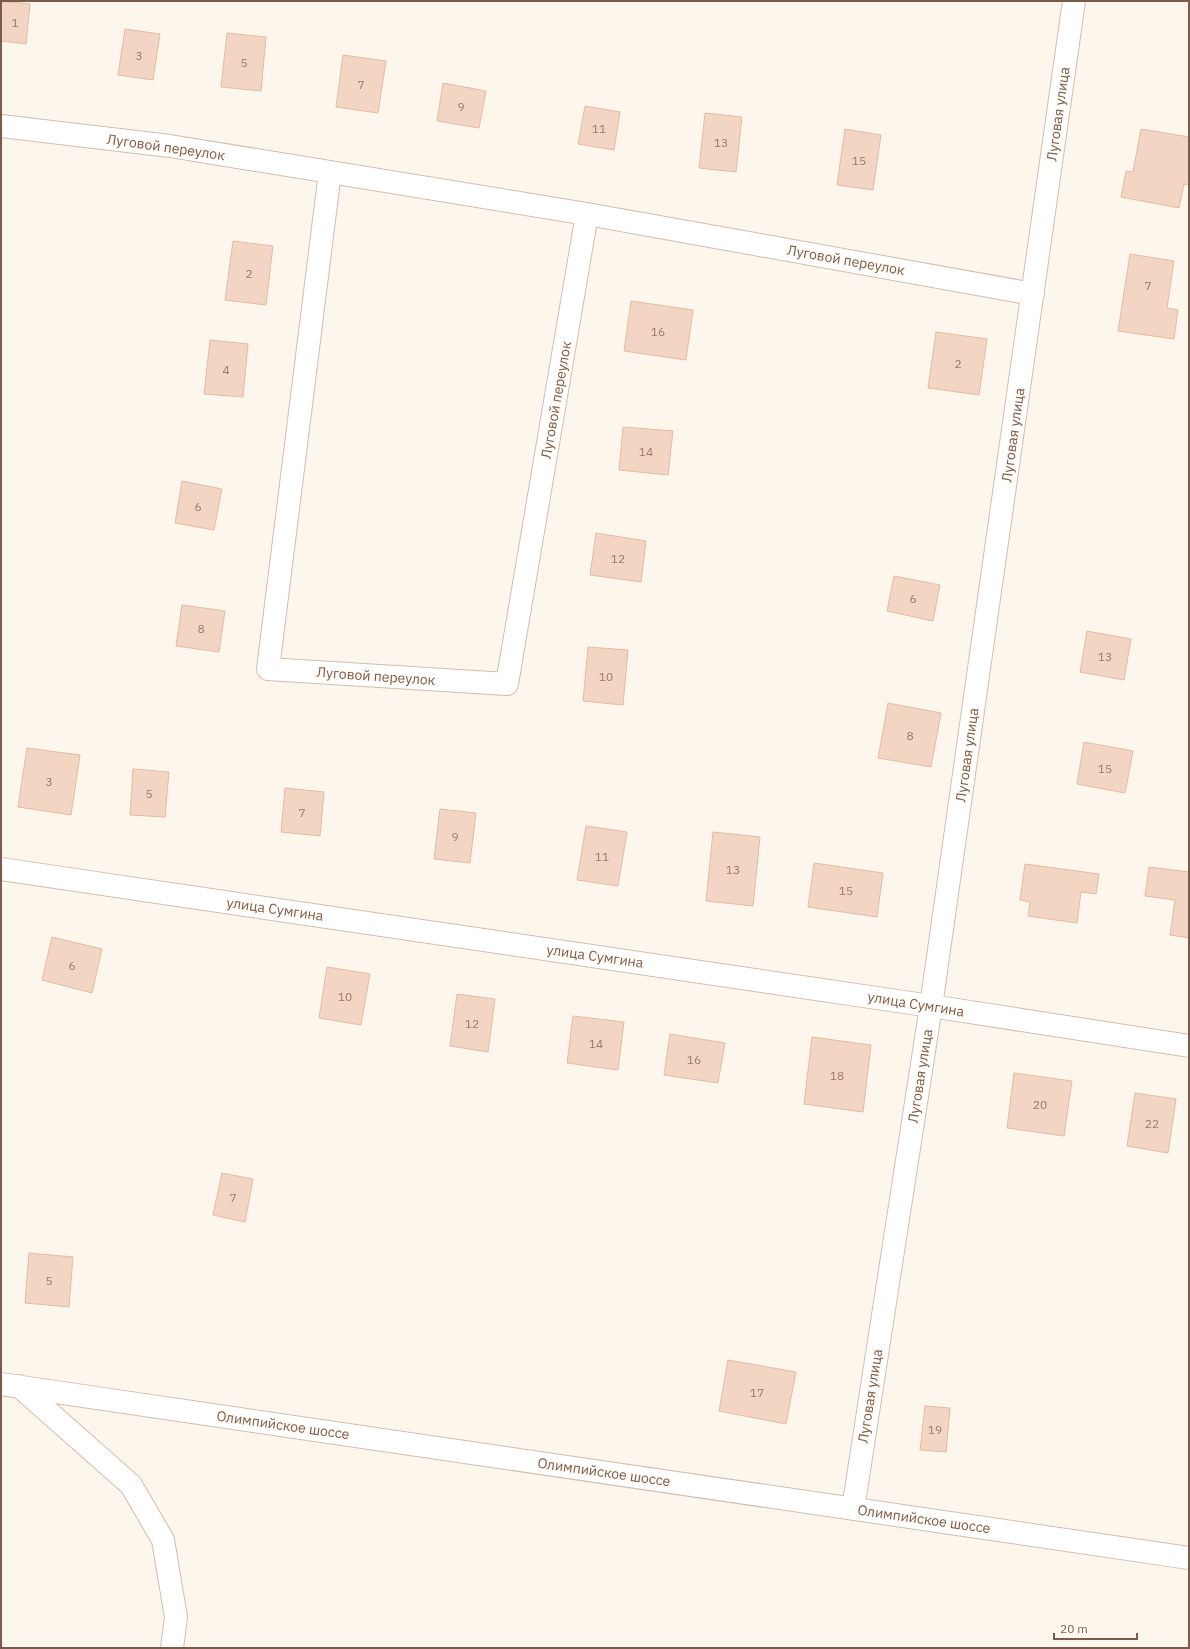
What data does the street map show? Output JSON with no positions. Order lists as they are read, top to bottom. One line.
{"streets":{"street":["Луговая улица","Луговой переулок","улица Сумгина","Олимпийское шоссе"]},"crossings":[["Луговая улица","Луговой переулок"],["Луговая улица","улица Сумгина"],["Луговая улица","Олимпийское шоссе"]],"house_numbers":["1","3","5","7","9","11","13","15","2","7","16","2","4","14","6","12","6","8","13","10","8","15","3","5","7","9","11","13","15","6","10","12","14","16","18","20","22","7","5","17","19"],"scale_bar":"20 m"}
